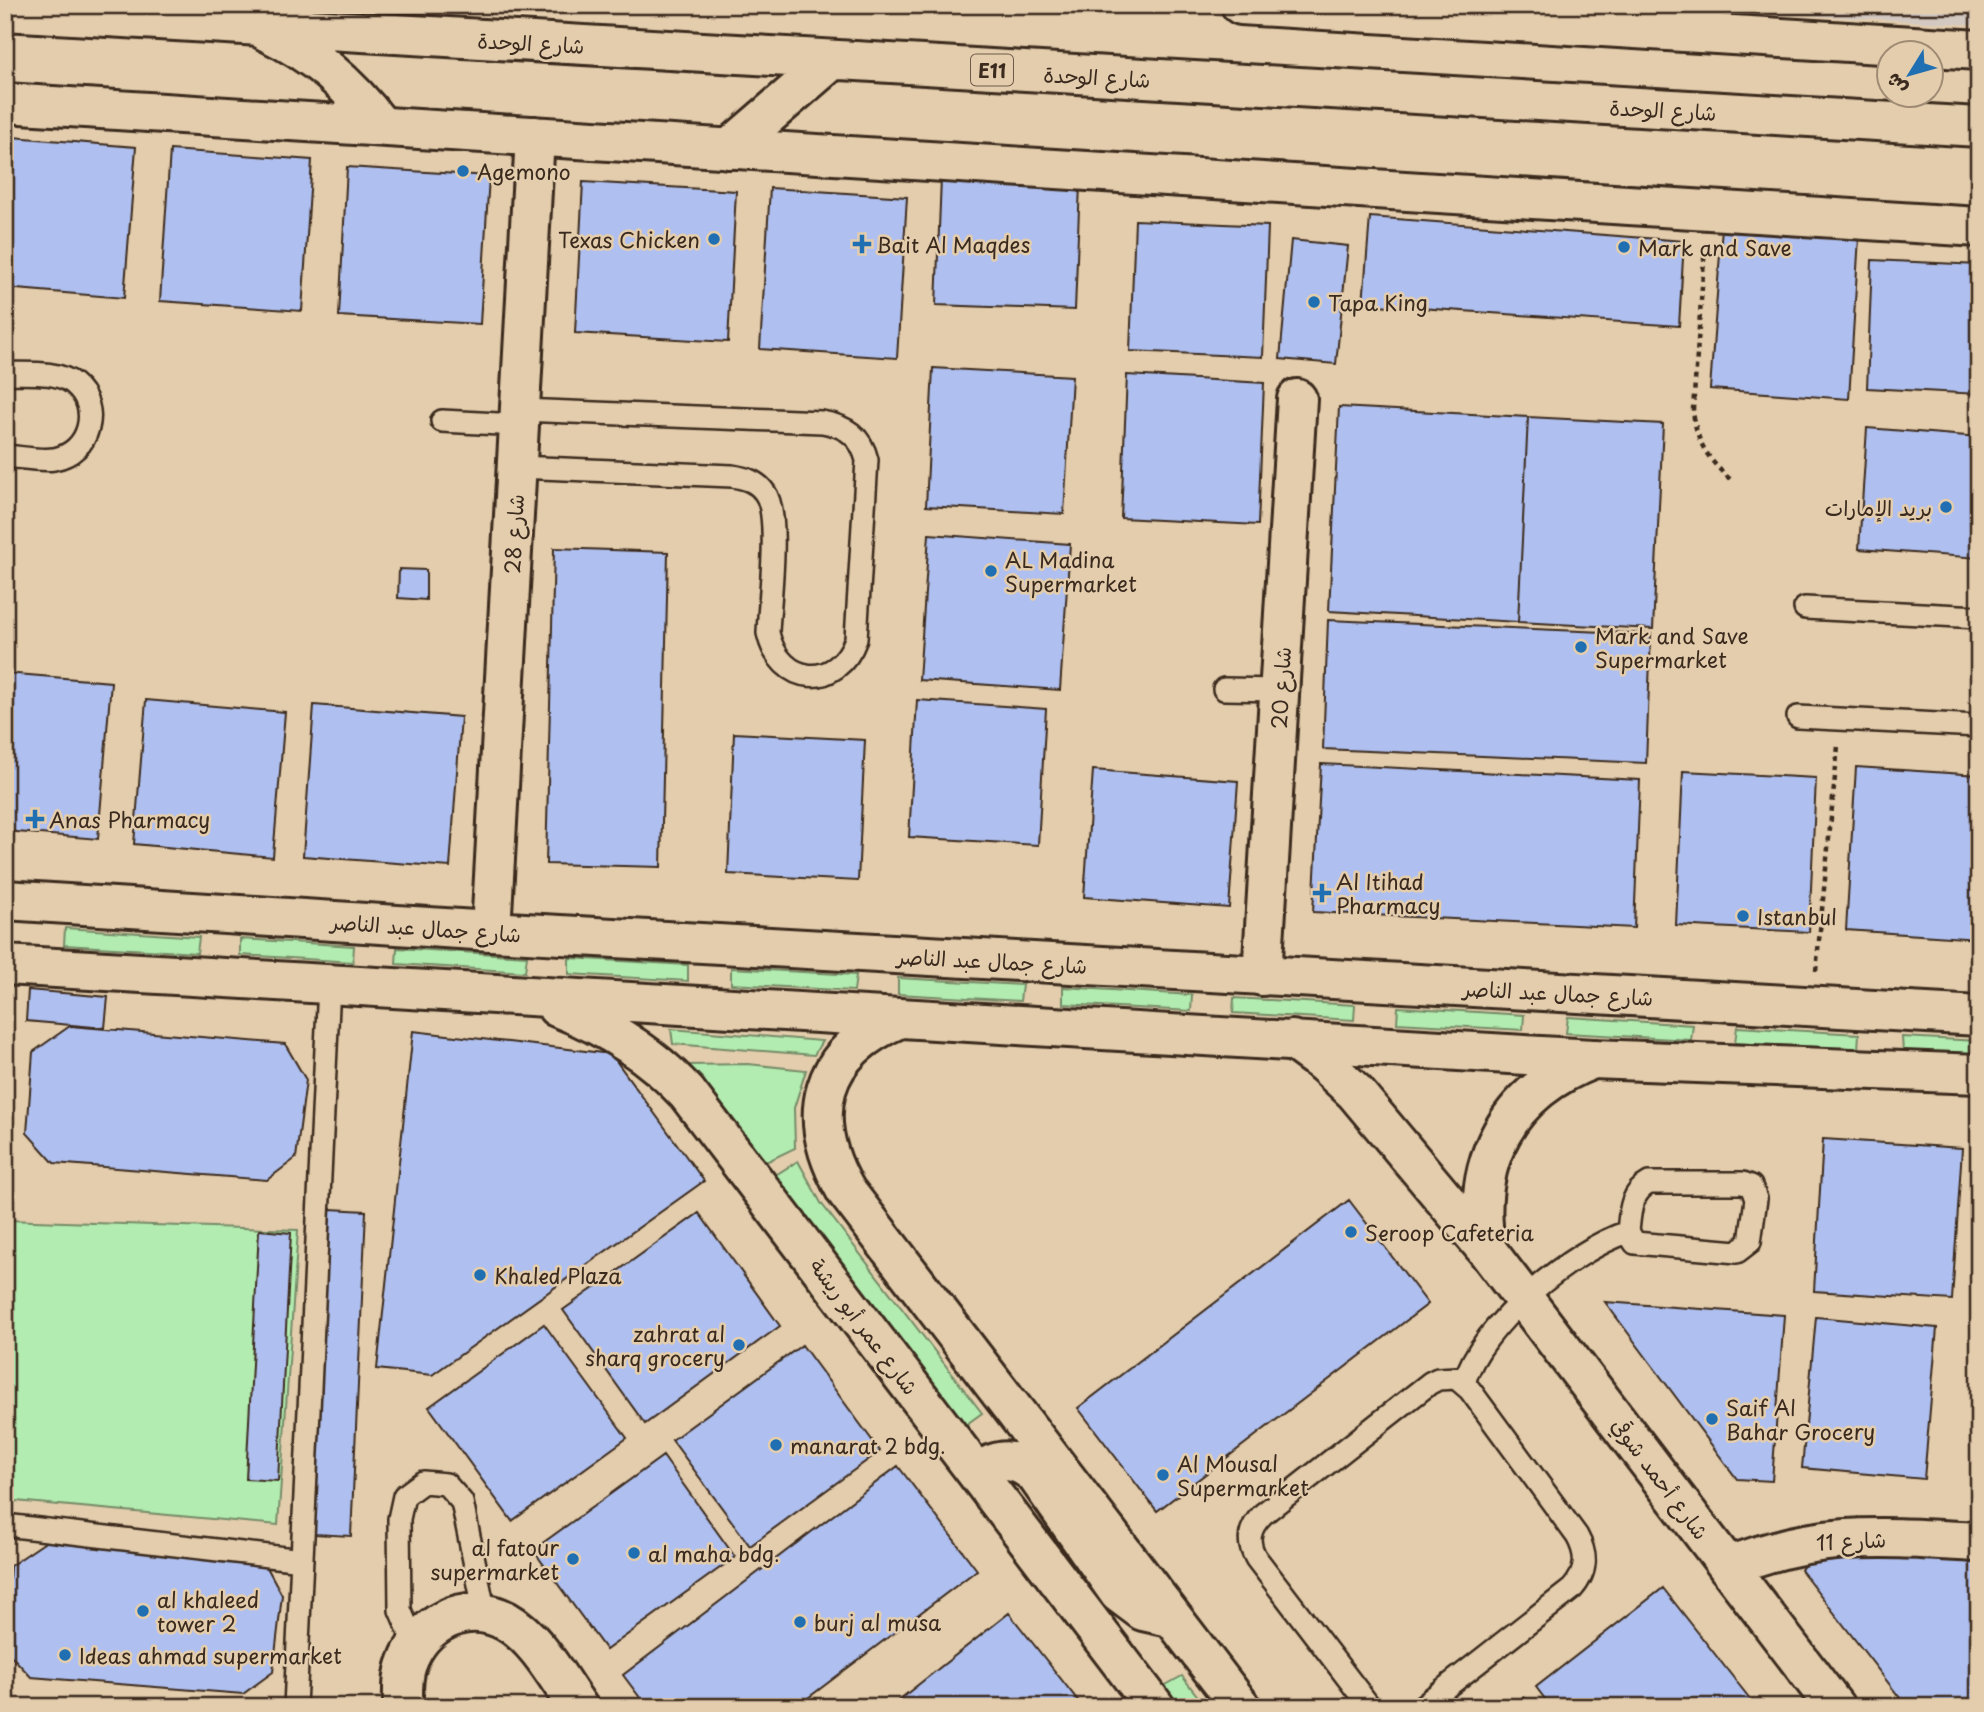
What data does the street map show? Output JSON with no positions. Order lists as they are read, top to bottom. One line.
{"streets":{"main road":["شارع الوحدة","E11","شارع 28","شارع 20","شارع جمال عبد الناصر","شارع عمر أبو ريشة","شارع أحمد شوقي","شارع 11"]},"crossings":[["شارع 28","شارع جمال عبد الناصر"],["شارع 20","شارع جمال عبد الناصر"],["شارع أحمد شوقي","شارع 11"]],"places":{"other":["Agemono","Texas Chicken","Mark and Save","Tapa King","بريد الإمارات","AL Madina Supermarket","Mark and Save Supermarket","Istanbul","Seroop Cafeteria","Khaled Plaza","zahrat al sharq grocery","Saif Al Bahar Grocery","manarat 2 bdg.","Al Mousal Supermarket","al maha bdg.","al fatour supermarket","al khaleed tower 2","burj al musa","Ideas ahmad supermarket"],"health":["Bait Al Maqdes","Anas Pharmacy","Al Itihad Pharmacy"]},"north":"bottom left"}
